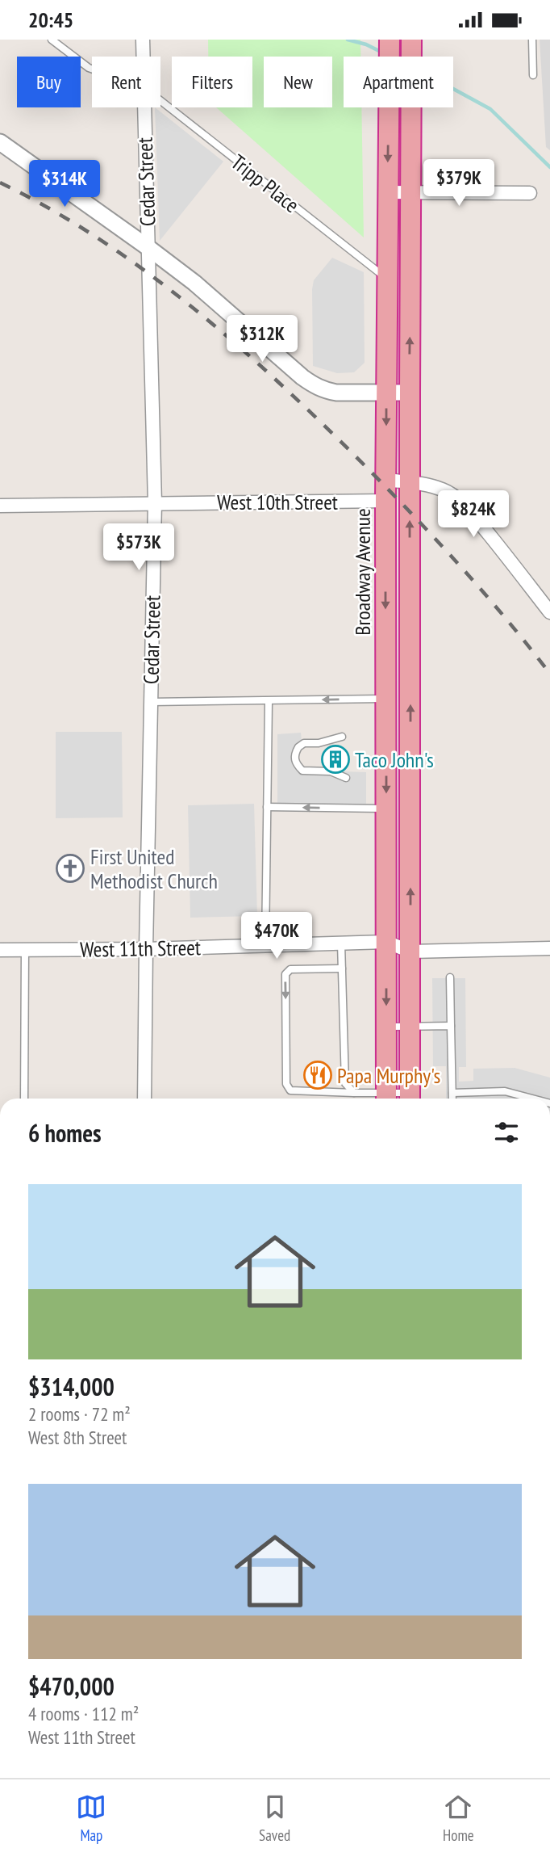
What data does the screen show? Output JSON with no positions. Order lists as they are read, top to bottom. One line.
{"streets":{"highway":["Broadway Avenue"],"street":["Cedar Street","West 10th Street","West 11th Street"],"lane":["Tripp Place"]},"crossings":[["Cedar Street","West 10th Street"],["Cedar Street","West 11th Street"],["Tripp Place","Broadway Avenue"],["West 10th Street","Broadway Avenue"],["Broadway Avenue","West 11th Street"]],"places":{"building":["Taco John's"],"church":["First United Methodist Church"],"restaurant":["Papa Murphy's"]},"page":{"status":"20:45","chip":["Buy","Rent","Filters","New","Apartment"],"price":["$379K","$314K","$312K","$824K","$573K","$470K"],"heading":"6 homes","list":[{"name":"$314,000","note":"2 rooms · 72 m² · West 8th Street"},{"name":"$470,000","note":"4 rooms · 112 m² · West 11th Street"}],"tabs":["Map","Saved","Home"]}}
